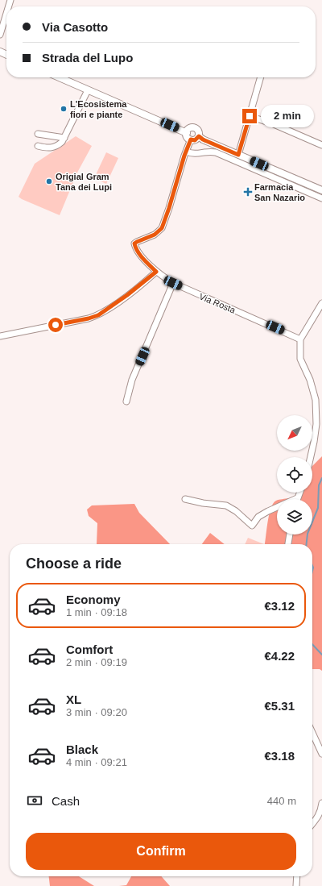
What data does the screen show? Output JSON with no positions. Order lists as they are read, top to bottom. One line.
{"streets":{"street":["Via Rosta"]},"places":{"other":["L'Ecosistema fiori e piante","Origial Gram Tana dei Lupi"],"health":["Farmacia San Nazario"]},"north":"bottom left","page":{"banner":["Via Casotto","Strada del Lupo"],"bubble":"2 min","heading":"Choose a ride","list":[{"name":"Economy","note":"1 min · 09:18","value":"€3.12"},{"name":"Comfort","note":"2 min · 09:19","value":"€4.22"},{"name":"XL","note":"3 min · 09:20","value":"€5.31"},{"name":"Black","note":"4 min · 09:21","value":"€3.18"}],"pay":["Cash","440 m"],"buttons":"Confirm"}}
